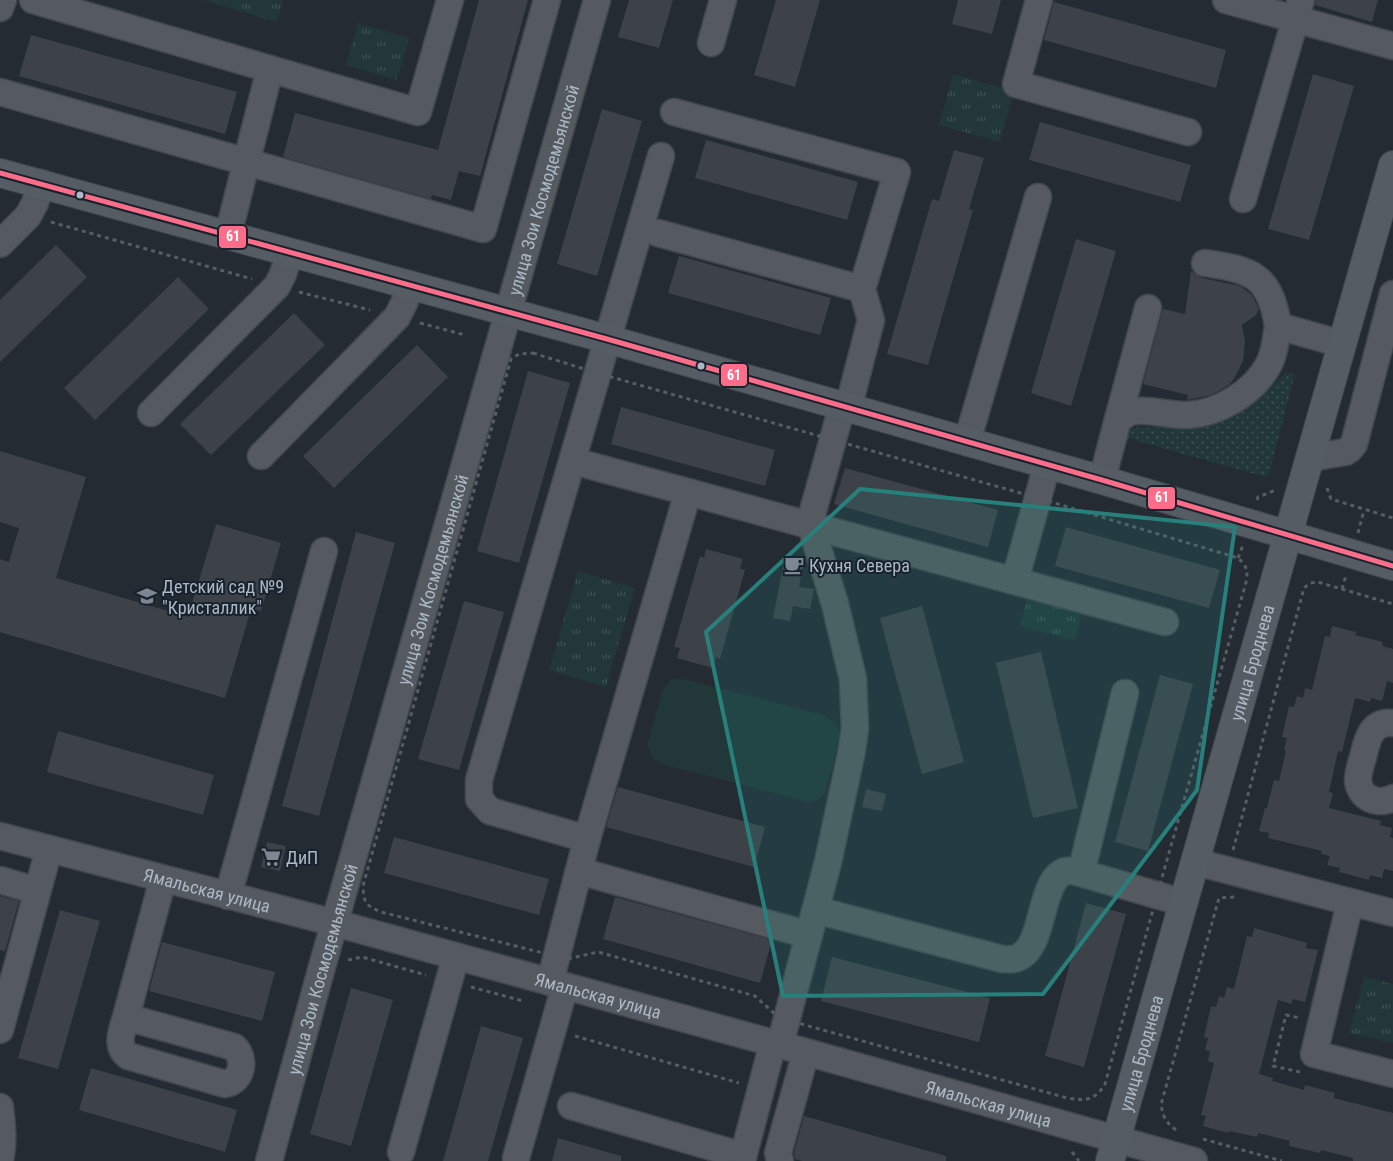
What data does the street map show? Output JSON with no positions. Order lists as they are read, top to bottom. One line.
{"streets":{"main road":["улица Броднева"],"street":["улица Зои Космодемьянской","Ямальская улица"]},"crossings":[["улица Зои Космодемьянской","Ямальская улица"],["улица Броднева","Ямальская улица"]],"places":{"cafe":["Кухня Севера"],"school or university":["Детский сад №9 \"Кристаллик\""],"supermarket":["ДиП"]},"lines":["transit line 61"]}
